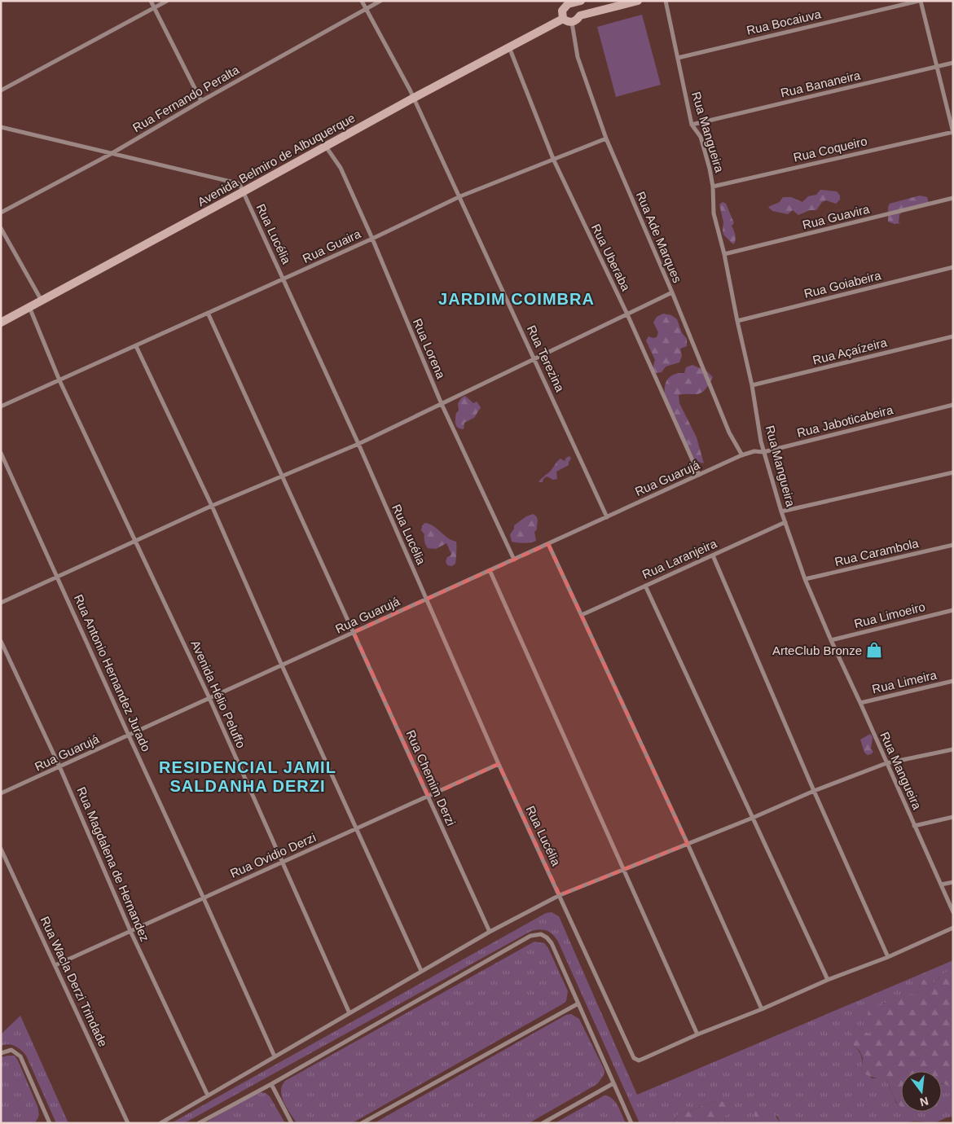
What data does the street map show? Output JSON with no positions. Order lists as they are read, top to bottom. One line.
{"streets":{"main road":["Avenida Belmiro de Albuquerque"],"street":["Rua Bocaiuva","Rua Bananeira","Rua Fernando Peralta","Rua Mangueira","Rua Coqueiro","Rua Guavira","Rua Lucélia","Rua Ade Marques","Rua Guaira","Rua Uberaba","Rua Goiabeira","Rua Lorena","Rua Açaízeira","Rua Terezina","Rua Jaboticabeira","Rua Guarujá","Rua Carambola","Rua Laranjeira","Rua Limoeiro","Rua Antonio Hernandez Jurado","Rua Limeira","Avenida Hélio Peluffo","Rua Chemim Derzi","Rua Ovidio Derzi","Rua Magdalena de Hernandez","Rua Wacla Derzi Trindade"]},"crossings":[["Rua Bocaiuva","Rua Mangueira"],["Rua Bananeira","Rua Mangueira"],["Rua Fernando Peralta","Rua Lucélia"],["Rua Fernando Peralta","Rua Terezina"],["Rua Mangueira","Rua Coqueiro"],["Rua Mangueira","Rua Guavira"],["Rua Mangueira","Rua Goiabeira"],["Rua Mangueira","Rua Açaízeira"],["Rua Mangueira","Rua Jaboticabeira"],["Rua Mangueira","Rua Carambola"],["Rua Mangueira","Rua Laranjeira"],["Rua Mangueira","Rua Limoeiro"],["Rua Mangueira","Rua Limeira"],["Avenida Belmiro de Albuquerque","Rua Lucélia"],["Avenida Belmiro de Albuquerque","Rua Ade Marques"],["Avenida Belmiro de Albuquerque","Rua Uberaba"],["Avenida Belmiro de Albuquerque","Rua Lorena"],["Avenida Belmiro de Albuquerque","Rua Terezina"],["Avenida Belmiro de Albuquerque","Avenida Hélio Peluffo"],["Rua Lucélia","Rua Guaira"],["Rua Lucélia","Rua Guarujá"],["Rua Lucélia","Rua Ovidio Derzi"],["Rua Ade Marques","Rua Guaira"],["Rua Ade Marques","Rua Jaboticabeira"],["Rua Ade Marques","Rua Guarujá"],["Rua Guaira","Rua Uberaba"],["Rua Guaira","Rua Lorena"],["Rua Guaira","Rua Terezina"],["Rua Guaira","Avenida Hélio Peluffo"],["Rua Guaira","Rua Chemim Derzi"],["Rua Uberaba","Rua Guarujá"],["Rua Lorena","Rua Guarujá"],["Rua Terezina","Rua Guarujá"],["Rua Jaboticabeira","Rua Guarujá"],["Rua Guarujá","Rua Antonio Hernandez Jurado"],["Rua Guarujá","Avenida Hélio Peluffo"],["Rua Guarujá","Rua Chemim Derzi"],["Rua Guarujá","Rua Magdalena de Hernandez"],["Rua Antonio Hernandez Jurado","Rua Ovidio Derzi"],["Avenida Hélio Peluffo","Rua Ovidio Derzi"],["Rua Chemim Derzi","Rua Ovidio Derzi"],["Rua Ovidio Derzi","Rua Magdalena de Hernandez"],["Rua Ovidio Derzi","Rua Wacla Derzi Trindade"]],"districts":["JARDIM COIMBRA","RESIDENCIAL JAMIL SALDANHA DERZI"],"places":{"shop":["ArteClub Bronze"]},"north":"bottom"}
